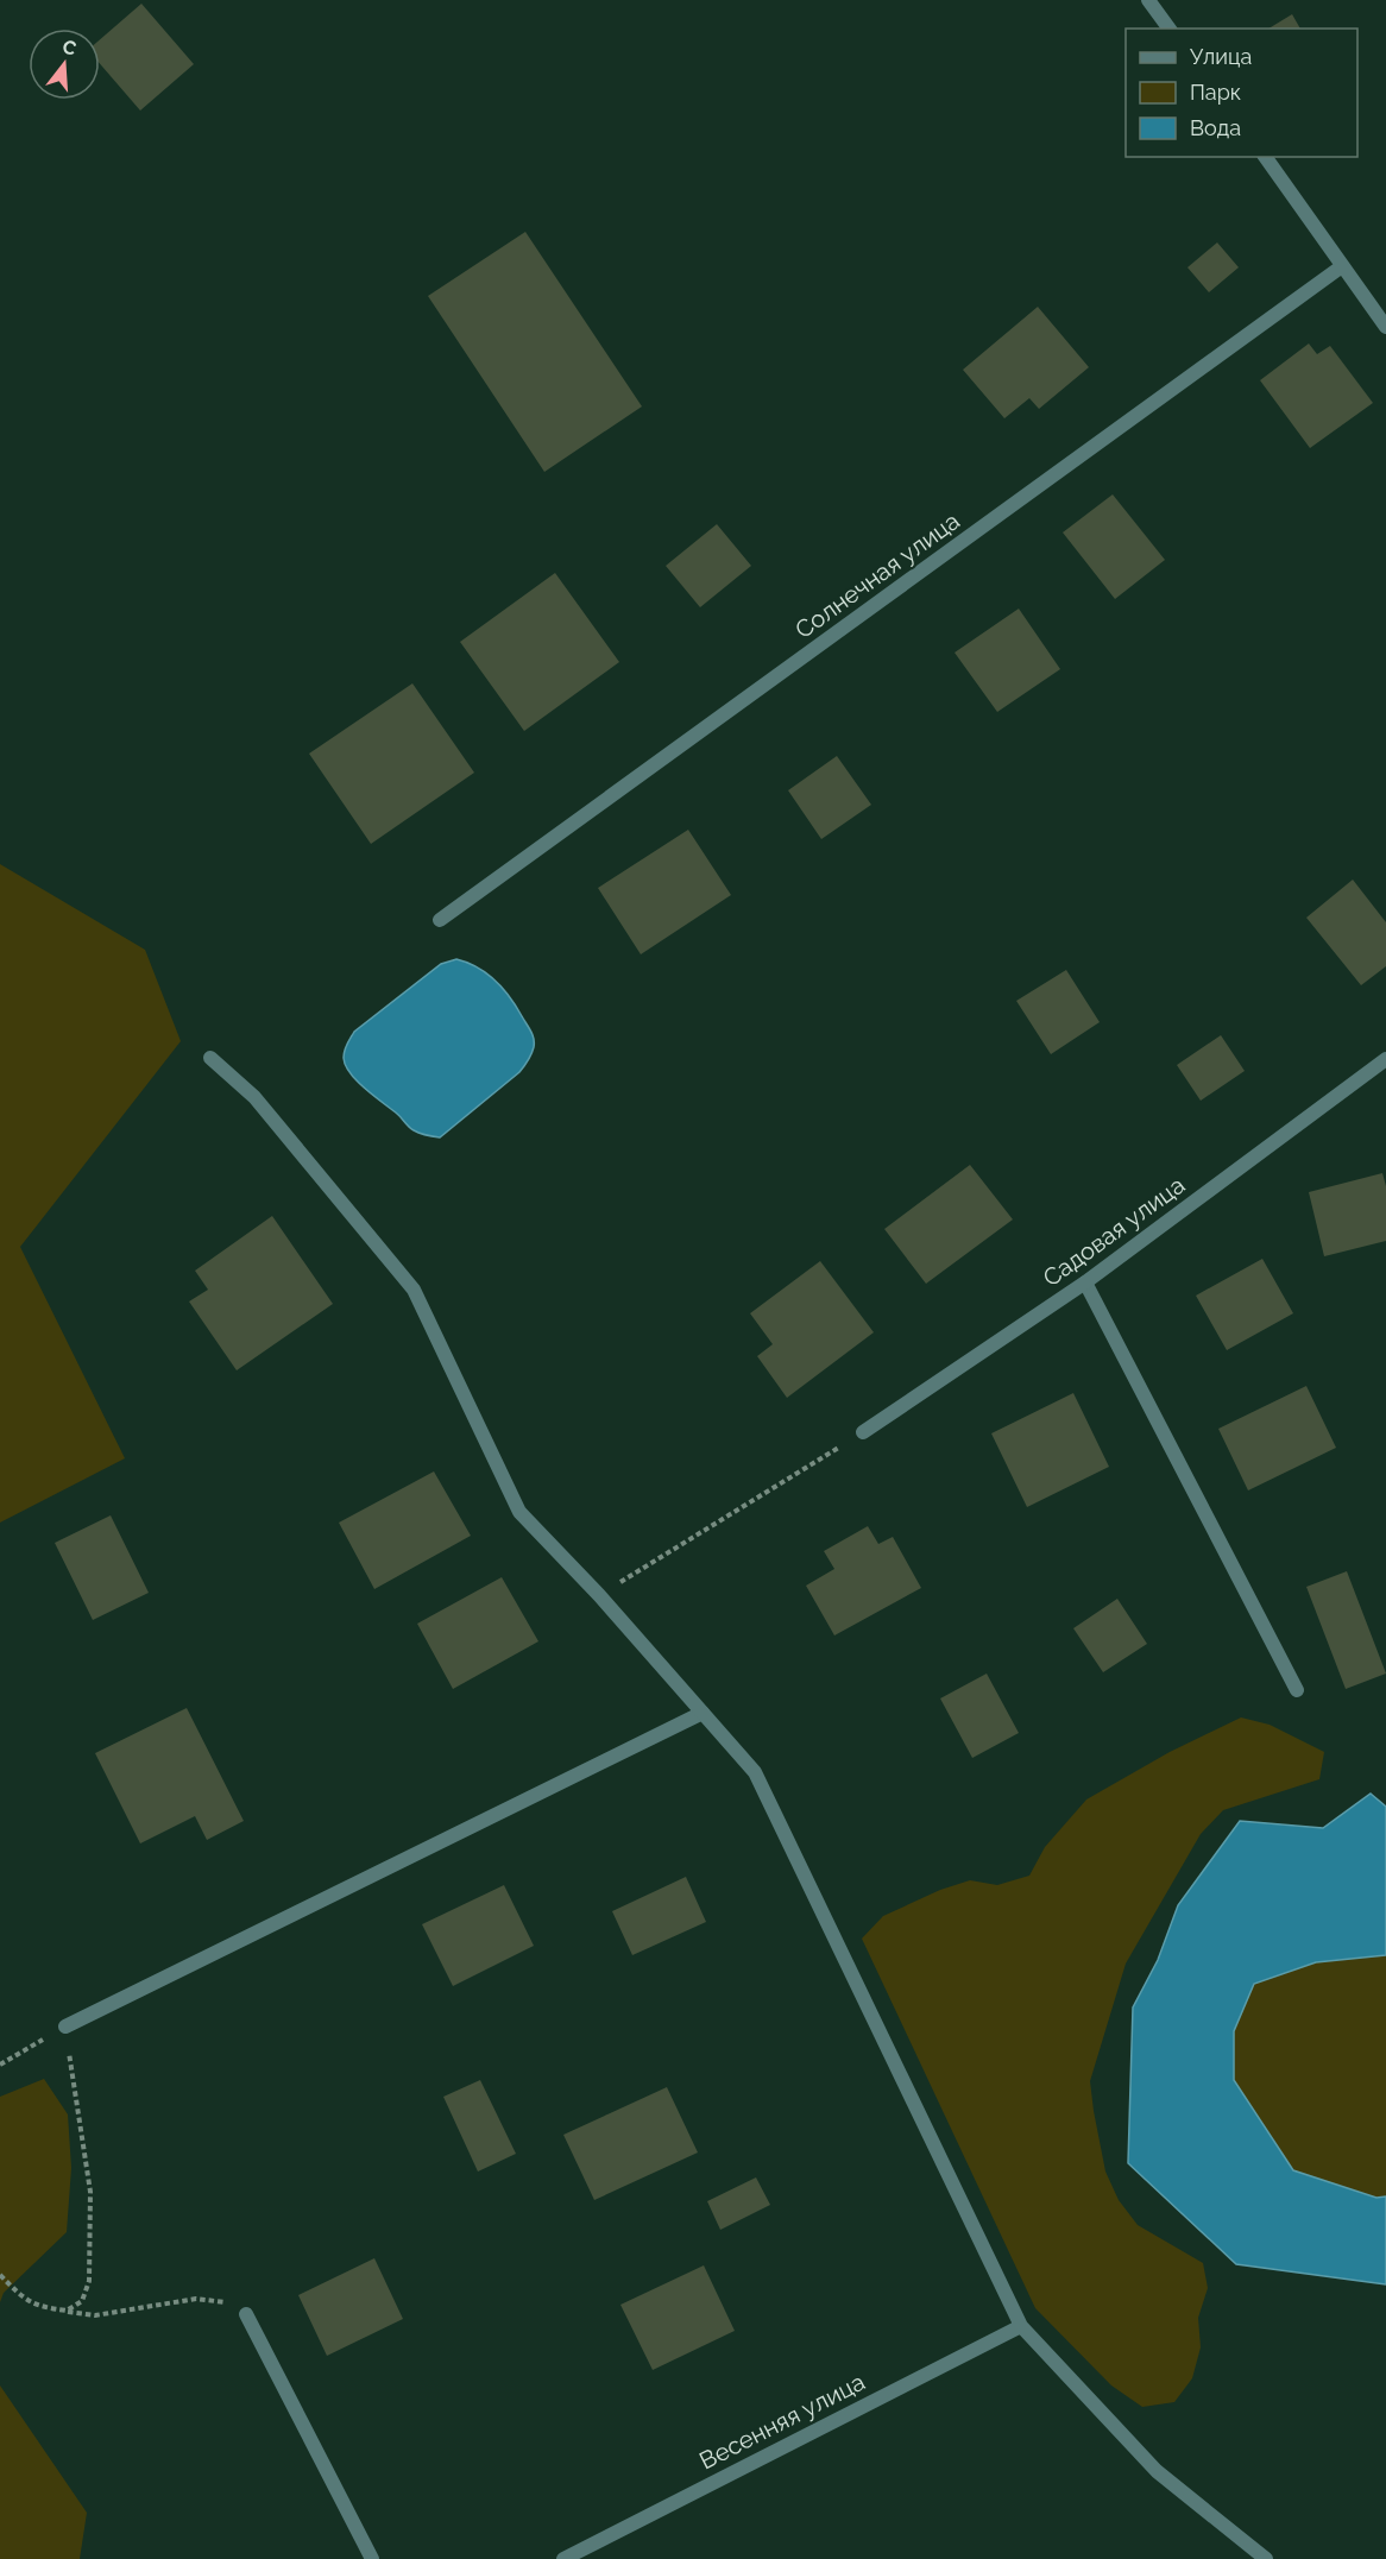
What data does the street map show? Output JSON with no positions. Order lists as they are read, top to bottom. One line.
{"streets":{"street":["Солнечная улица","Садовая улица","Весенняя улица"]},"legend":["Улица","Парк","Вода"],"north":"top"}
